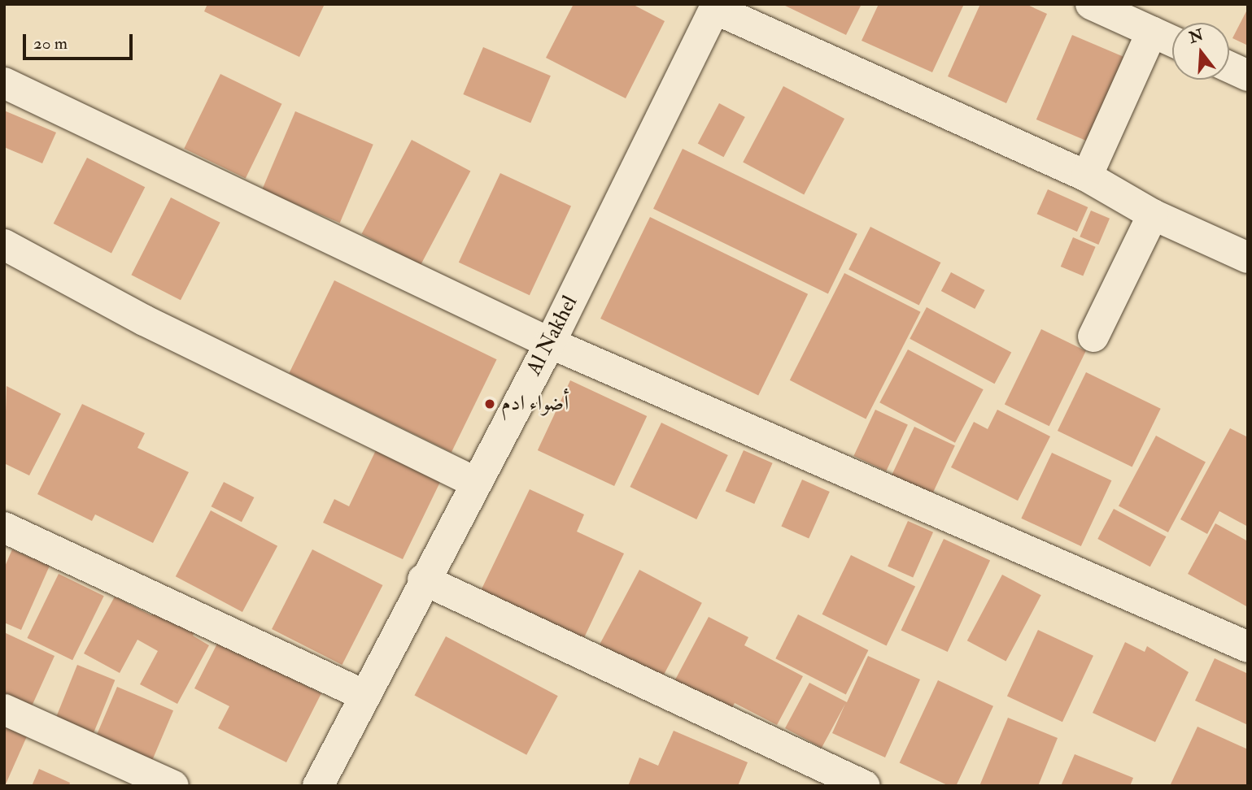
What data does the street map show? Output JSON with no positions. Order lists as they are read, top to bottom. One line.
{"streets":{"street":["Al Nakhel"]},"places":["أضواء ادم"],"scale_bar":"20 m","north":"top"}
